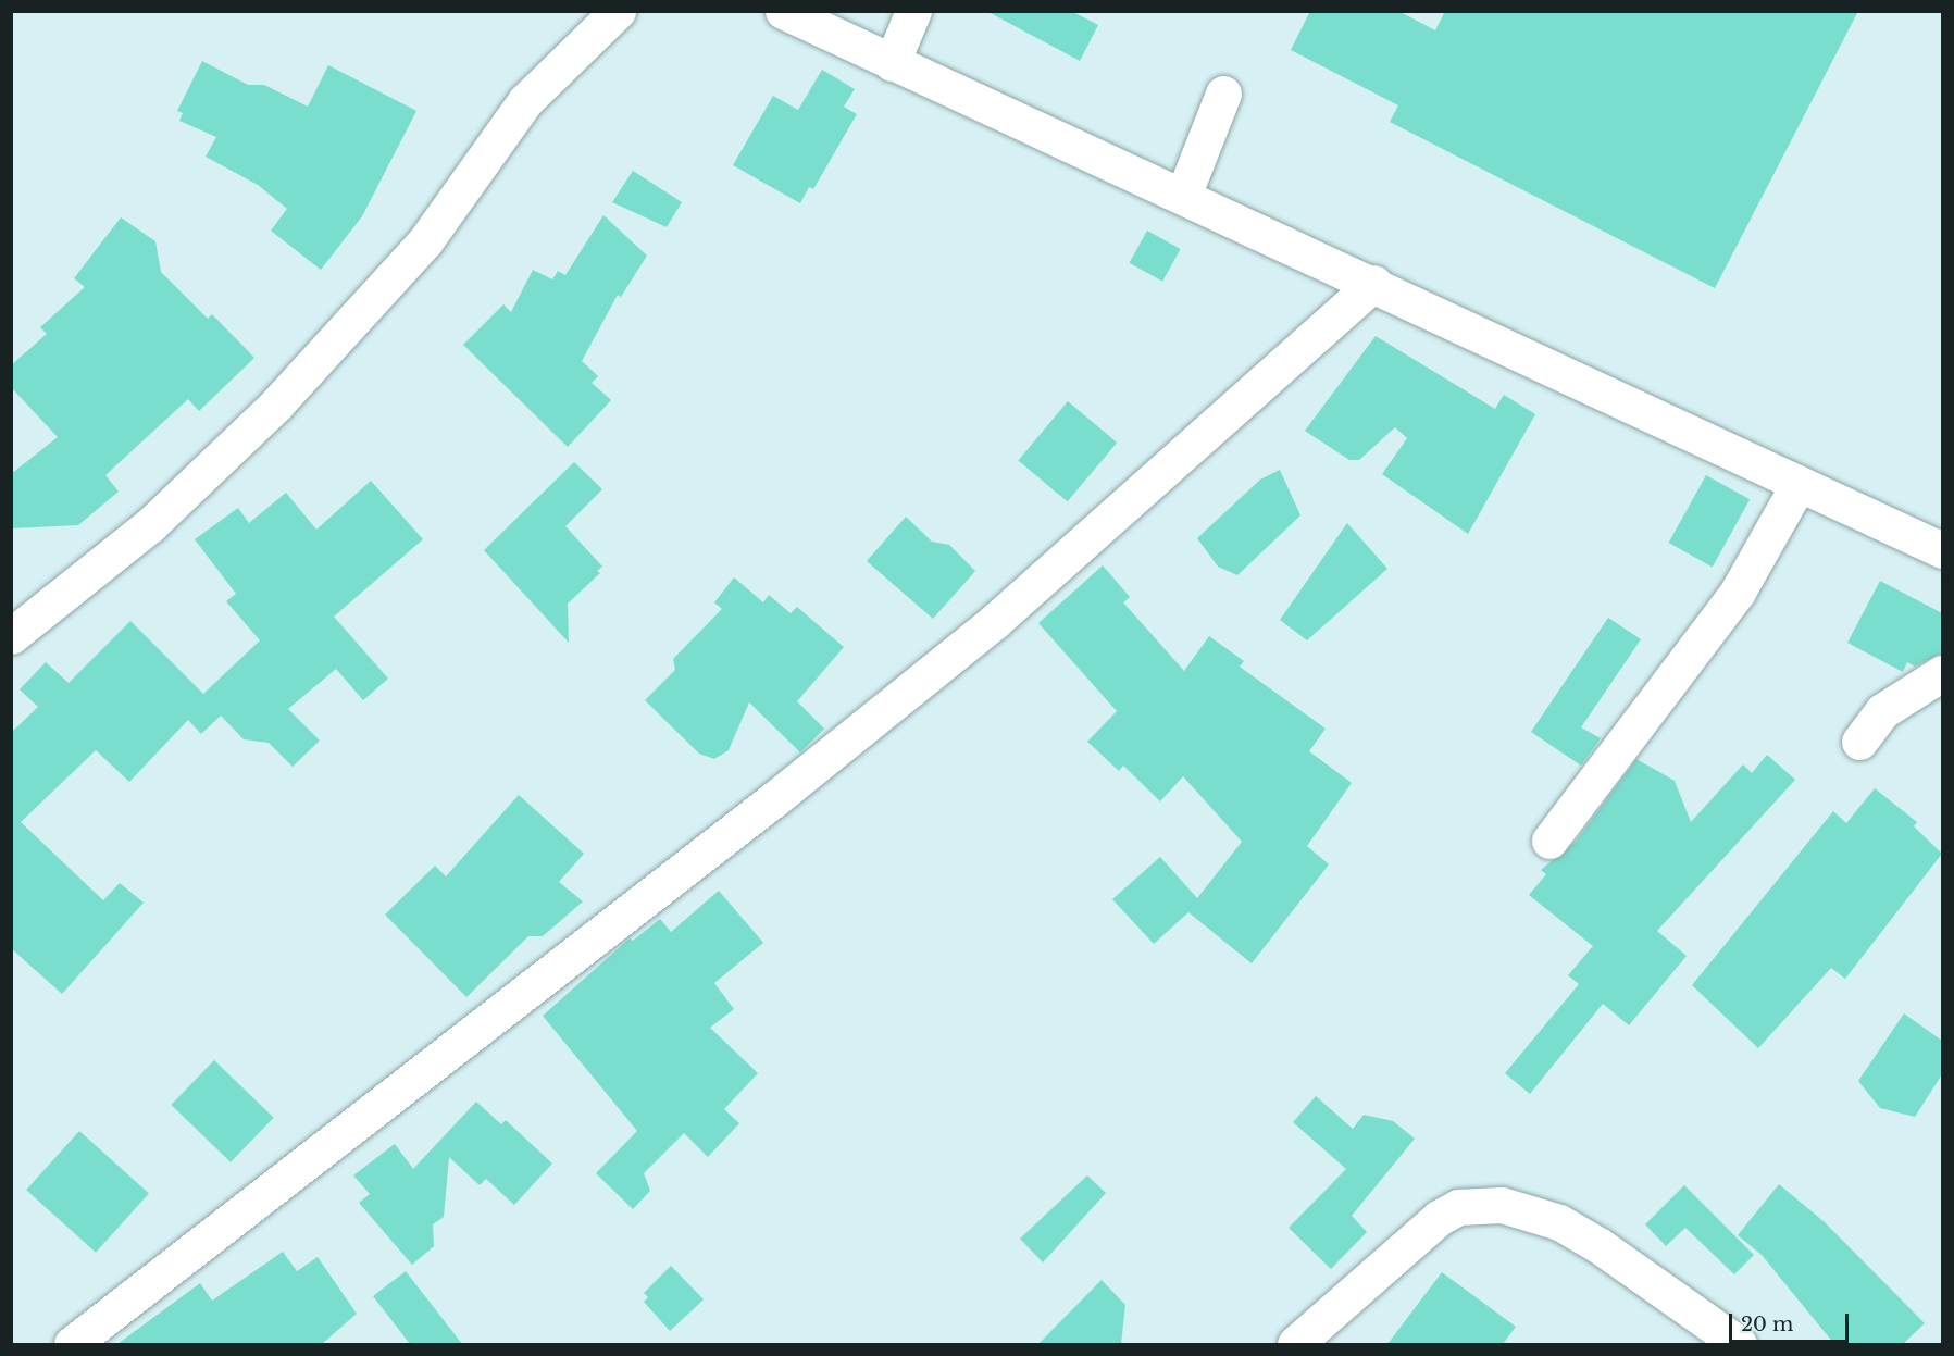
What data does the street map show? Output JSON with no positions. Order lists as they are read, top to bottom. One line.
{"scale_bar":"20 m"}
